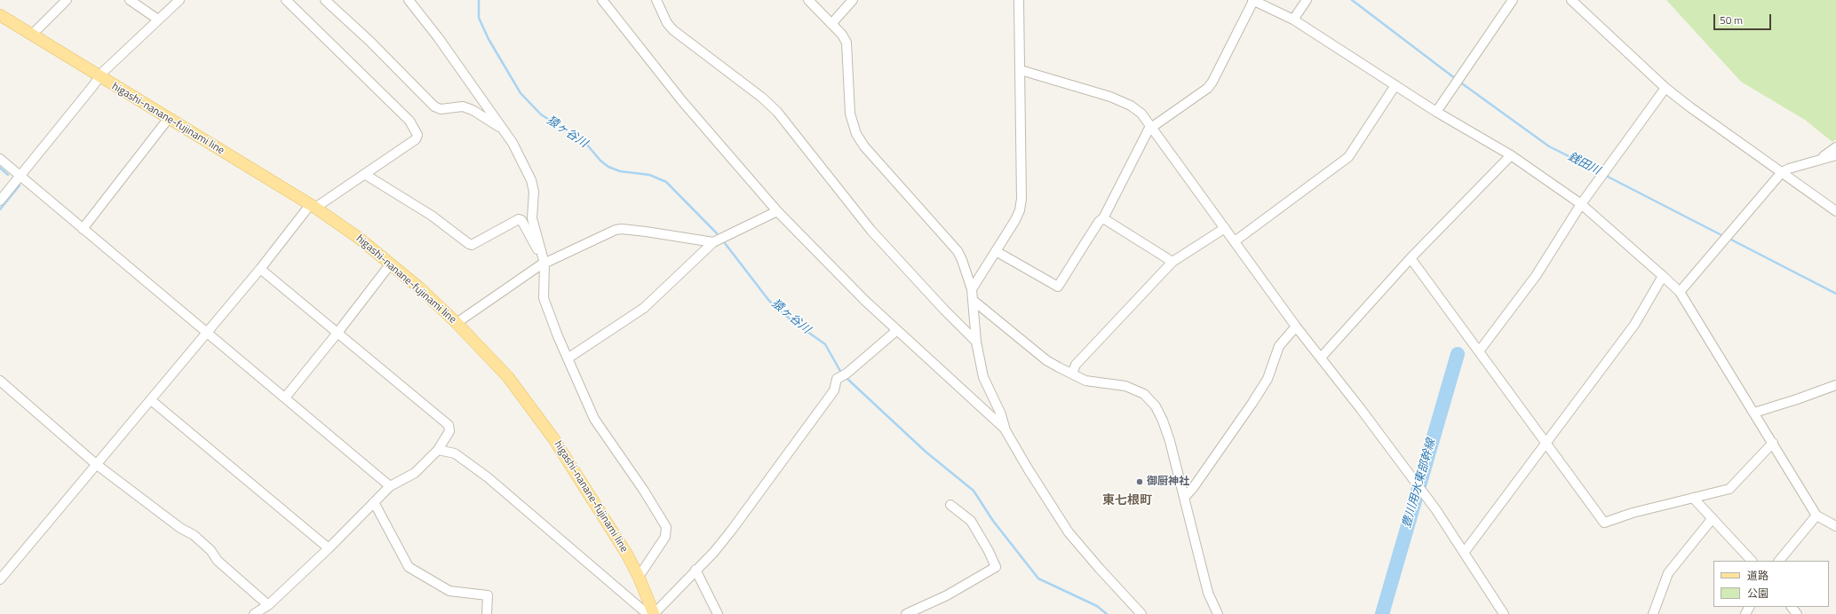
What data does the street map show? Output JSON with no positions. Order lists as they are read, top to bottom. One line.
{"streets":{"main road":["higashi-nanane-fujinami line"]},"districts":["東七根町"],"water":["猿ヶ谷川","銭田川","豊川用水東部幹線"],"places":["御厨神社"],"legend":["道路","公園"],"scale_bar":"50 m"}
